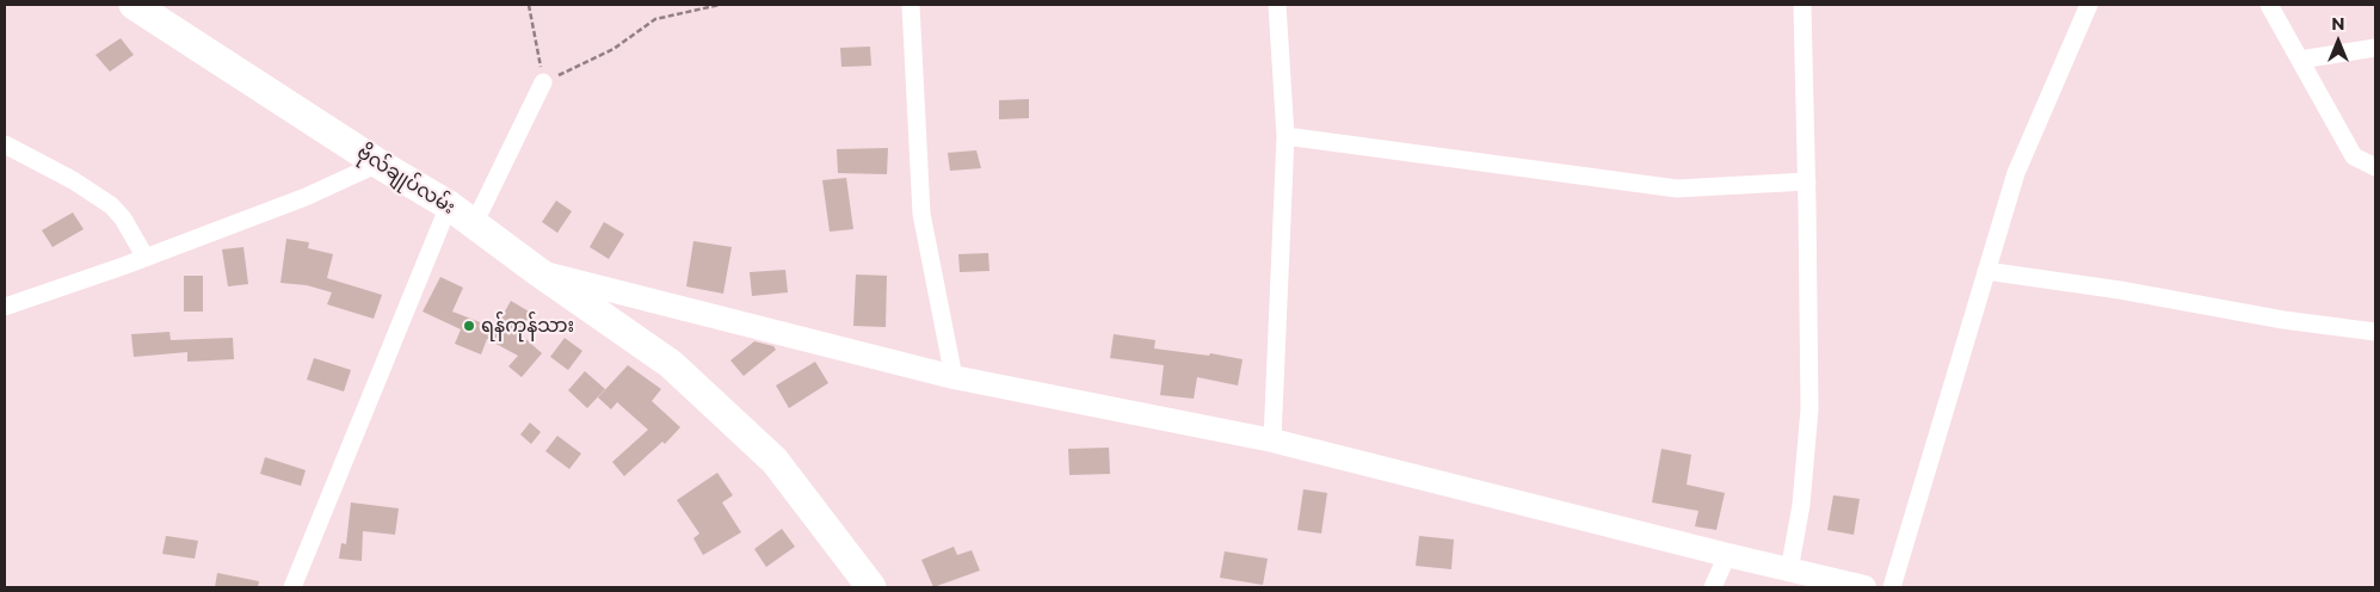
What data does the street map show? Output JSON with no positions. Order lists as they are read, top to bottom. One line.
{"streets":{"main road":["ဗိုလ်ချုပ်လမ်း"]},"places":["ရန်ကုန်သား"],"north":"top"}
